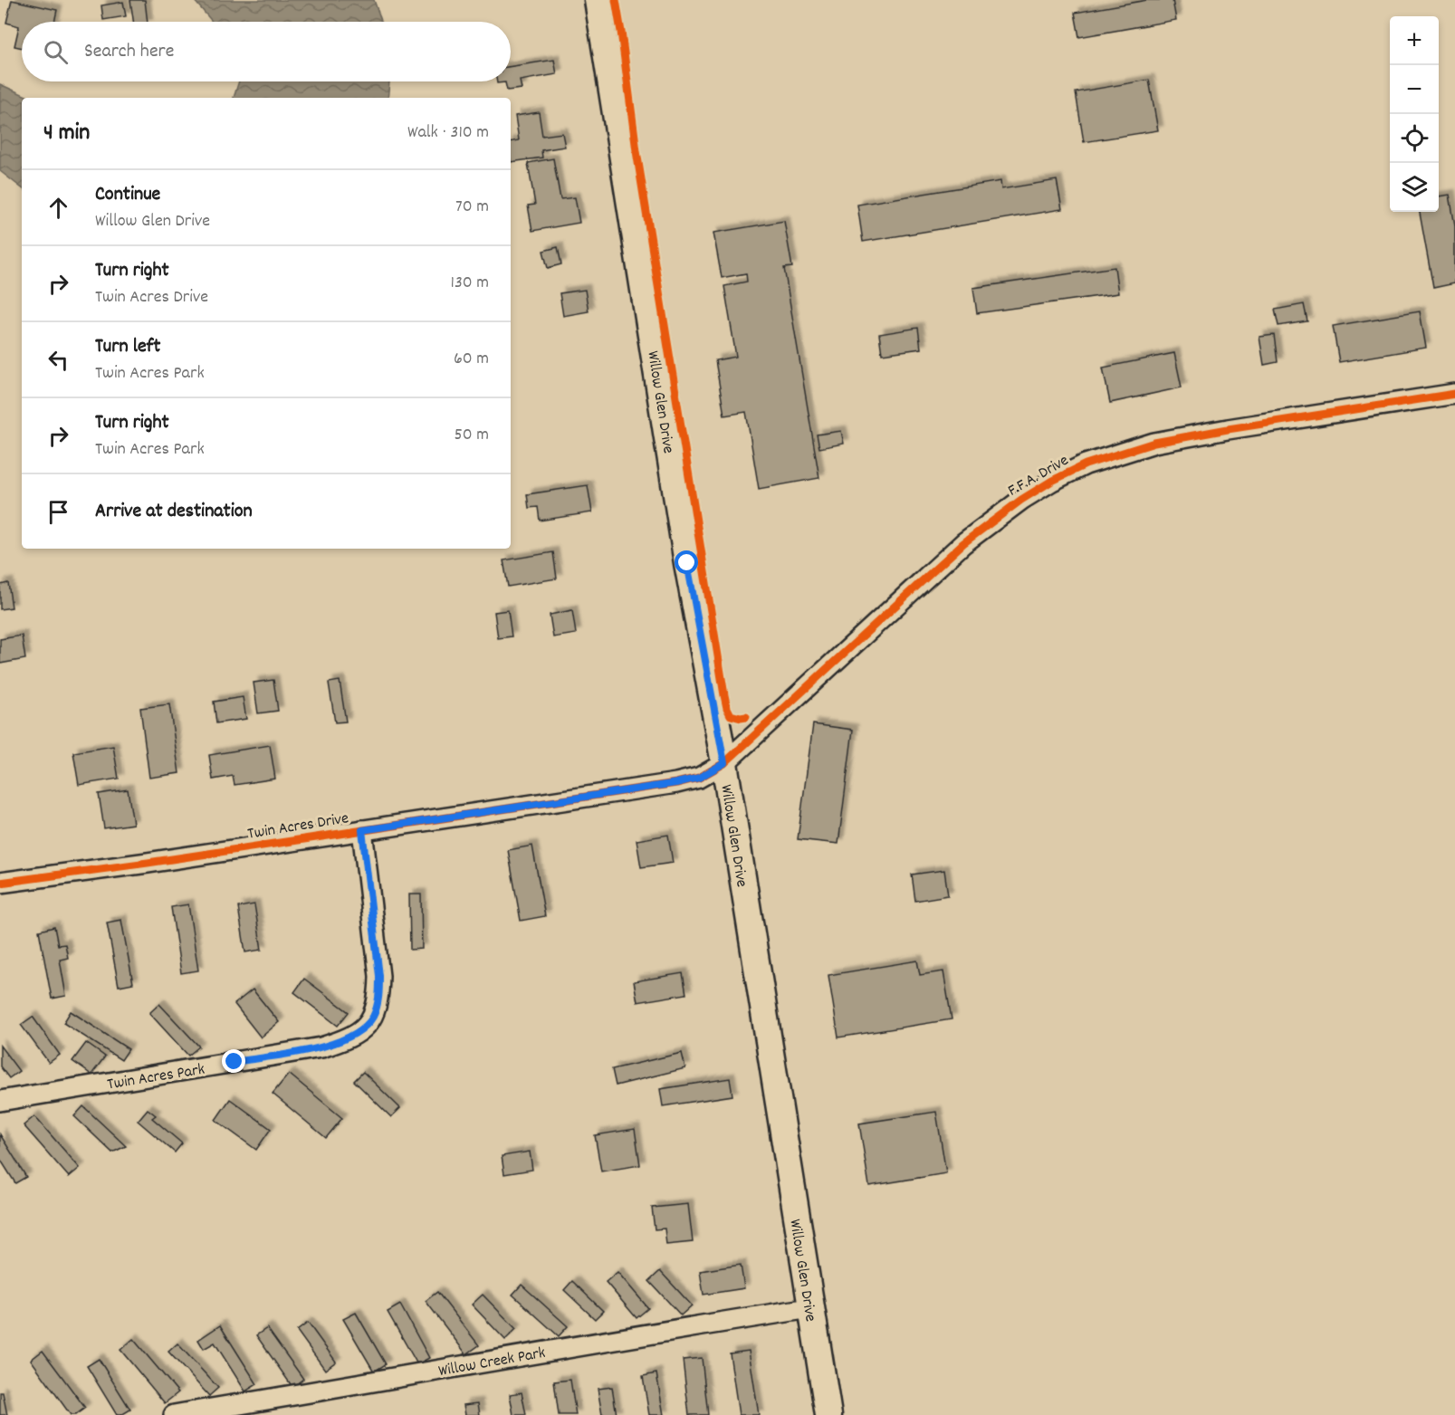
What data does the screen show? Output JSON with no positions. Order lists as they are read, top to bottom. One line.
{"streets":{"main road":["Willow Glen Drive"],"street":["F.F.A. Drive","Twin Acres Drive","Twin Acres Park","Willow Creek Park"]},"crossings":[["Willow Glen Drive","F.F.A. Drive"],["Willow Glen Drive","Twin Acres Drive"],["Willow Glen Drive","Willow Creek Park"],["F.F.A. Drive","Twin Acres Drive"],["Twin Acres Drive","Twin Acres Park"]],"page":{"map_buttons":["+","−"],"search":"Search here","heading":["4 min","Walk · 310 m"],"list":[["Continue","Willow Glen Drive","70 m"],["Turn right","Twin Acres Drive","130 m"],["Turn left","Twin Acres Park","60 m"],["Turn right","Twin Acres Park","50 m"],"Arrive at destination"]}}
